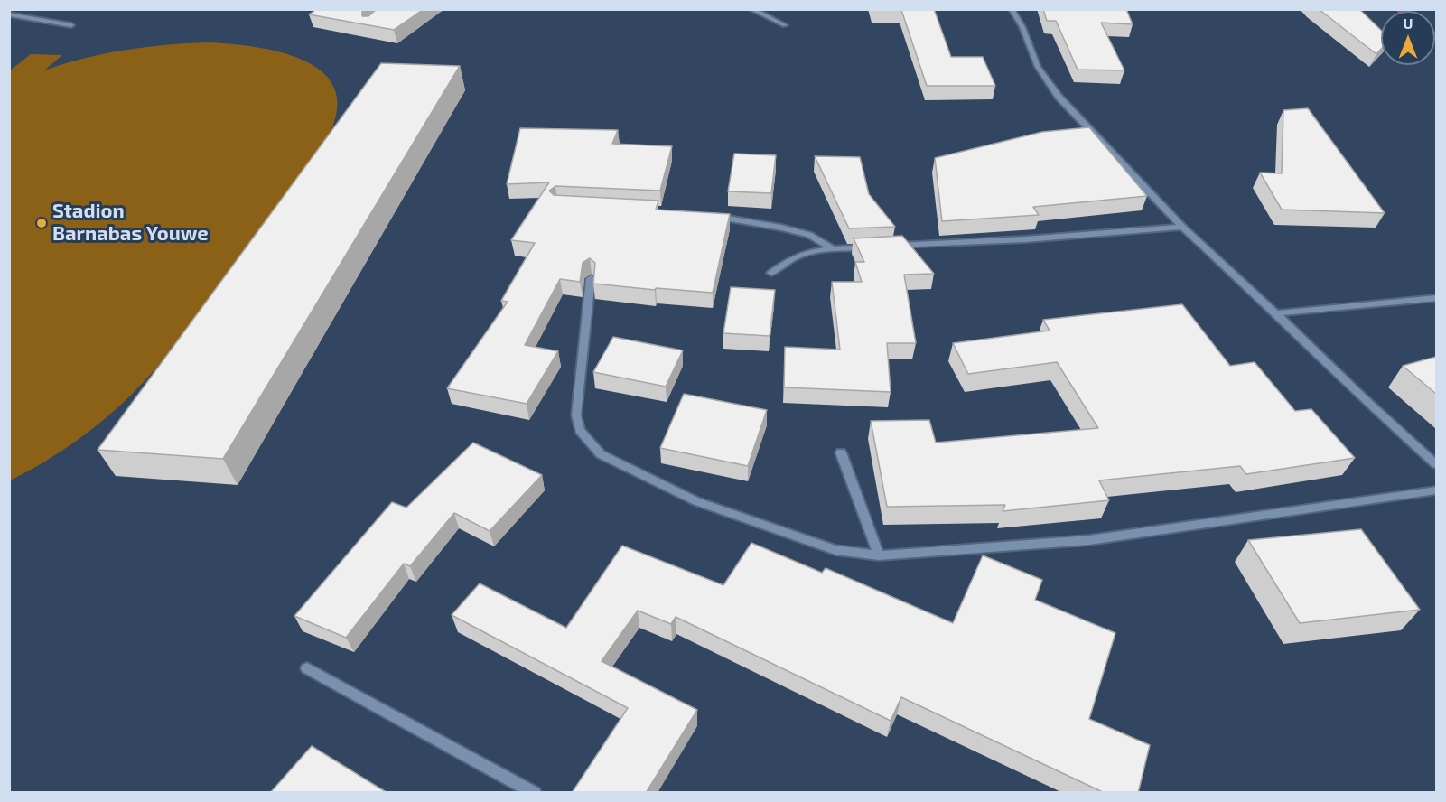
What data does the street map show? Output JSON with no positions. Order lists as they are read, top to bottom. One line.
{"places":["Stadion Barnabas Youwe"],"north":"top"}
